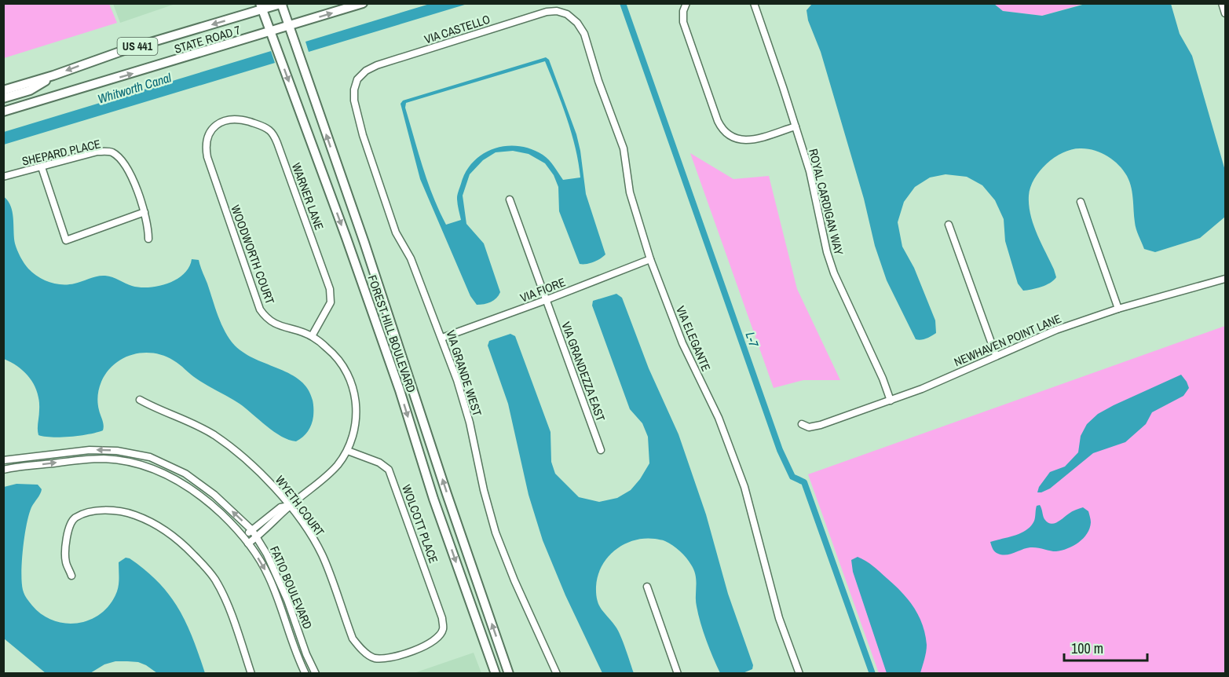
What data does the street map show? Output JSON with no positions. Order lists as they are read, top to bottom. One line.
{"streets":{"main road":["STATE ROAD 7","US 441","FOREST HILL BOULEVARD"],"street":["VIA CASTELLO","SHEPARD PLACE","WARNER LANE","ROYAL CARDIGAN WAY","WOODWORTH COURT","VIA FIORE","VIA ELEGANTE","NEWHAVEN POINT LANE","VIA GRANDEZZA EAST","VIA GRANDE WEST","WYETH COURT","WOLCOTT PLACE","FATIO BOULEVARD"]},"crossings":[["VIA CASTELLO","VIA ELEGANTE"],["VIA CASTELLO","VIA GRANDE WEST"],["STATE ROAD 7","FOREST HILL BOULEVARD"],["WARNER LANE","WOODWORTH COURT"],["ROYAL CARDIGAN WAY","NEWHAVEN POINT LANE"],["WOODWORTH COURT","WYETH COURT"],["WOODWORTH COURT","WOLCOTT PLACE"],["WOODWORTH COURT","FATIO BOULEVARD"],["VIA FIORE","VIA ELEGANTE"],["VIA FIORE","VIA GRANDEZZA EAST"],["VIA FIORE","VIA GRANDE WEST"],["WYETH COURT","WOLCOTT PLACE"]],"water":["Whitworth Canal","L-7"],"scale_bar":"100 m"}
